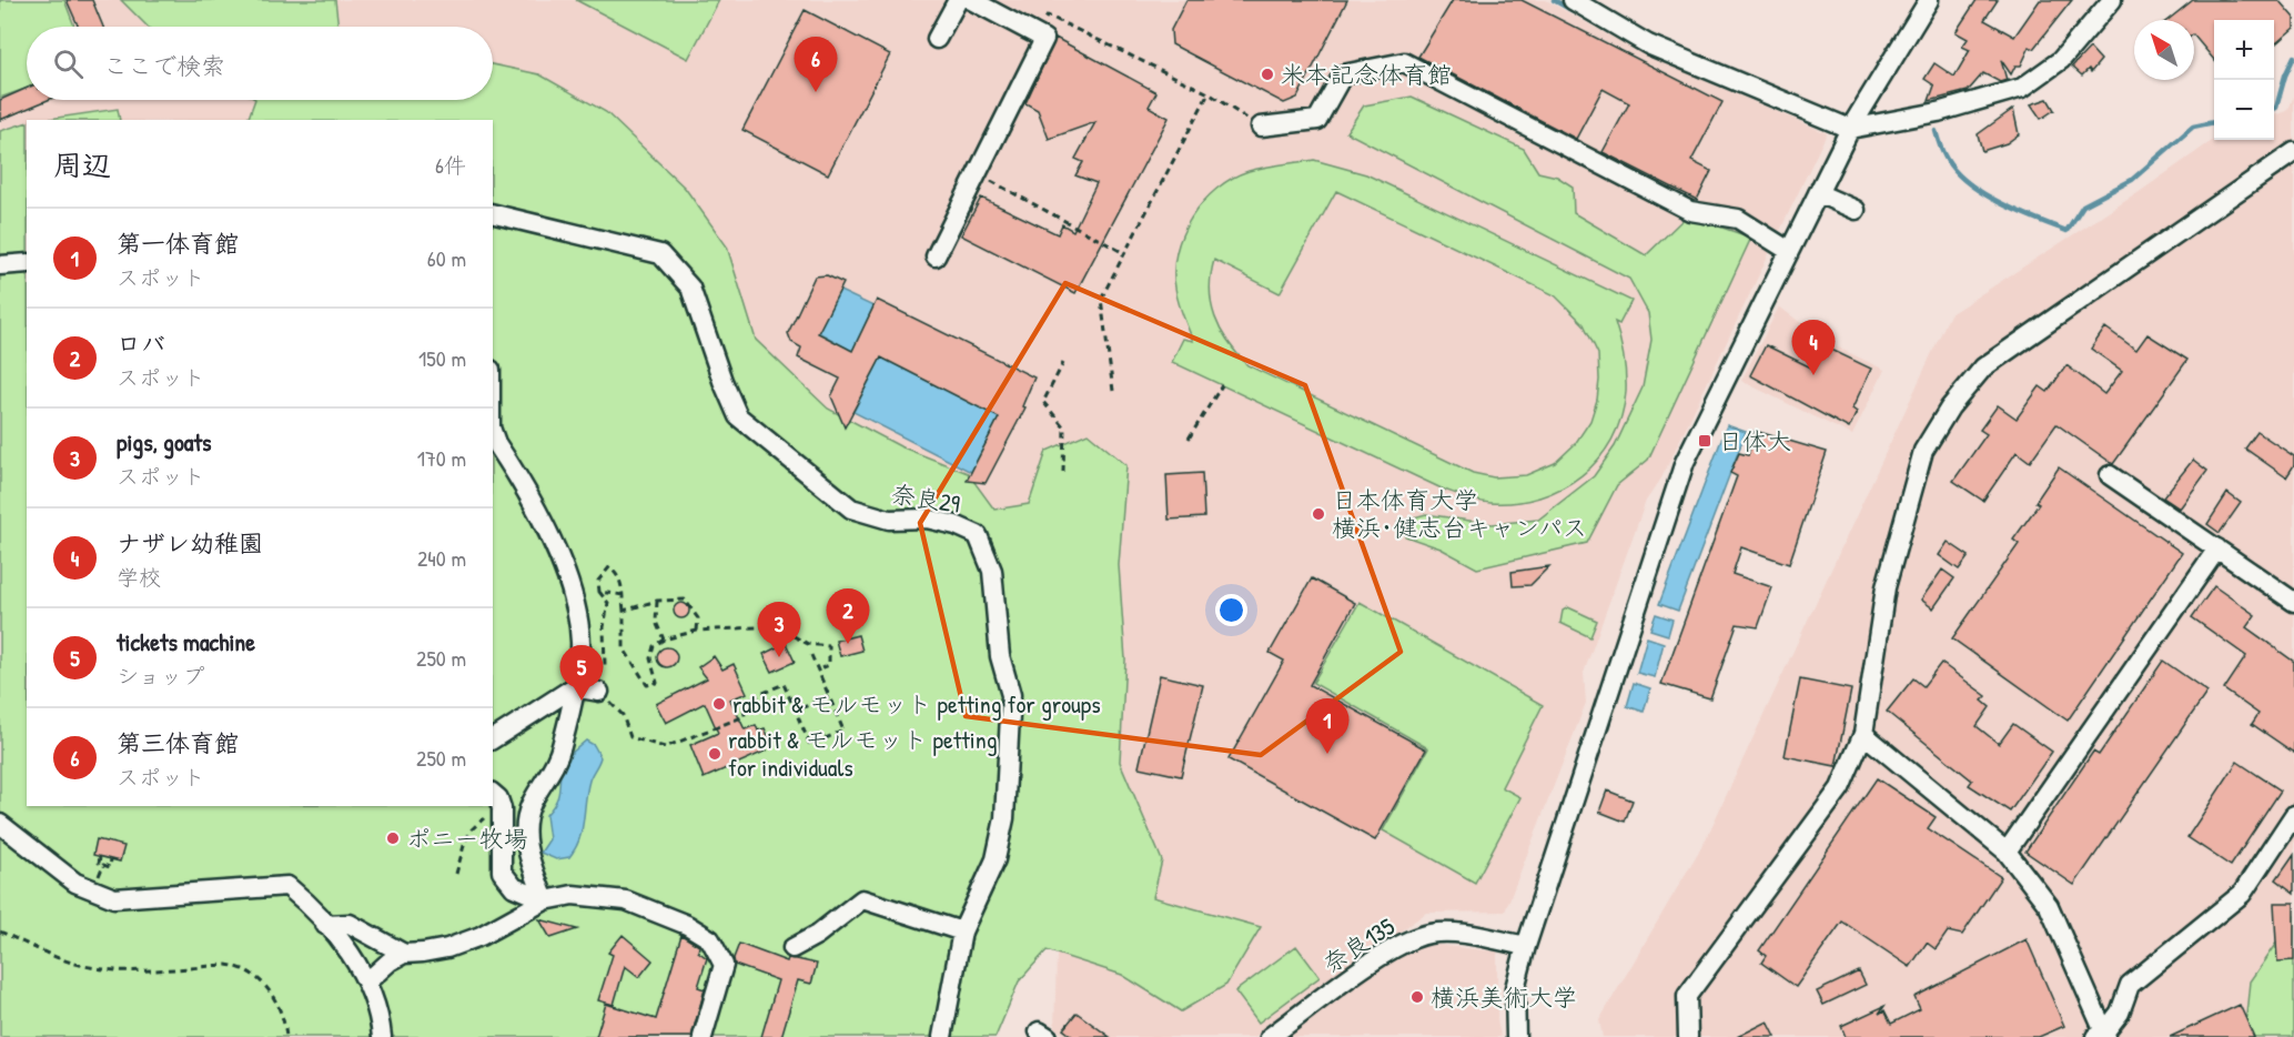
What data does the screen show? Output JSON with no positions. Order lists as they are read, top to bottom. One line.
{"streets":{"street":["奈良29","奈良135"]},"places":{"other":["米本記念体育館","日本体育大学 横浜･健志台キャンパス","rabbit & モルモット petting for groups","rabbit & モルモット petting for individuals","ポニー牧場","横浜美術大学"],"transit":["日体大"]},"north":"top left","page":{"map_buttons":["+","−"],"search":"ここで検索","pins":["6","4","2","3","5","1"],"heading":["周辺","6件"],"list":[{"mark":"1","name":"第一体育館","note":"スポット","value":"60 m"},{"mark":"2","name":"ロバ","note":"スポット","value":"150 m"},{"mark":"3","name":"pigs, goats","note":"スポット","value":"170 m"},{"mark":"4","name":"ナザレ幼稚園","note":"学校","value":"240 m"},{"mark":"5","name":"tickets machine","note":"ショップ","value":"250 m"},{"mark":"6","name":"第三体育館","note":"スポット","value":"250 m"}]}}
